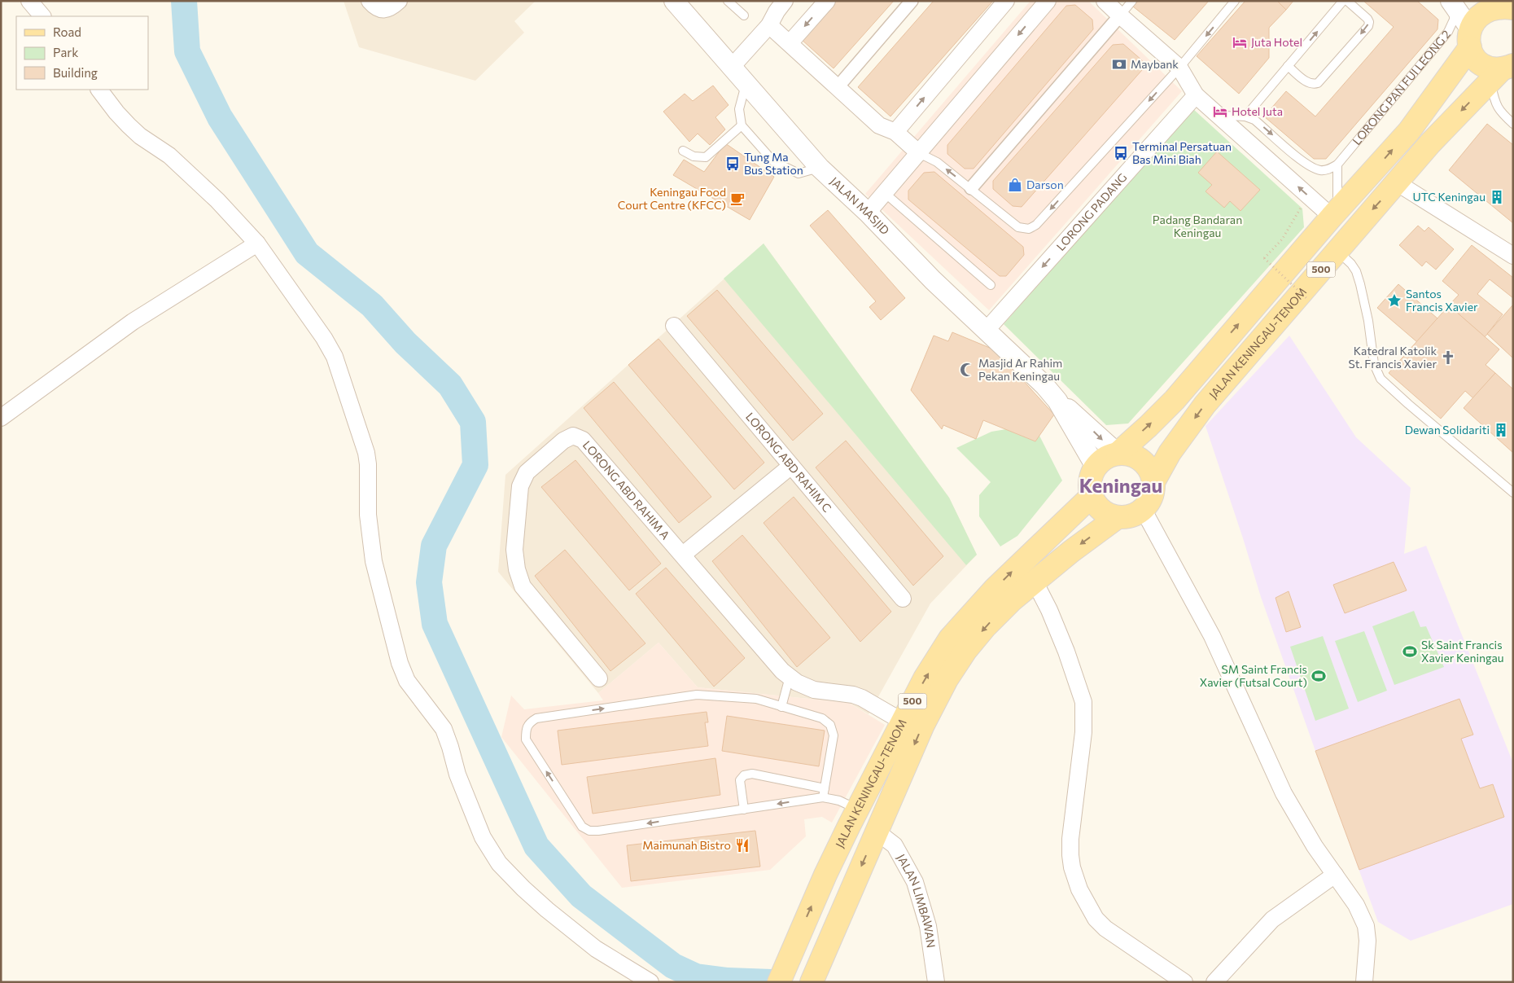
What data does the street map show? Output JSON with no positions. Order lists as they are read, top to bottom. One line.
{"streets":{"main road":["500","JALAN KENINGAU-TENOM"],"street":["JALAN MASJID","LORONG PADANG","LORONG ABD RAHIM C","LORONG ABD RAHIM A","JALAN LIMBAWAN"],"lane":["LORONG PAN FUI LEONG 2"]},"crossings":[["JALAN MASJID","LORONG PADANG"],["500","JALAN KENINGAU-TENOM"],["JALAN KENINGAU-TENOM","LORONG ABD RAHIM A"],["JALAN KENINGAU-TENOM","JALAN LIMBAWAN"]],"districts":["Keningau"],"parks":["Padang Bandaran Keningau"],"places":{"hotel":["Juta Hotel","Hotel Juta"],"bank":["Maybank"],"bus stop":["Terminal Persatuan Bas Mini Biah","Tung Ma Bus Station"],"shop":["Darson"],"building":["UTC Keningau","Dewan Solidariti"],"cafe":["Keningau Food Court Centre (KFCC)"],"place":["Santos Francis Xavier"],"church":["Katedral Katolik St. Francis Xavier"],"mosque":["Masjid Ar Rahim Pekan Keningau"],"sports":["Sk Saint Francis Xavier Keningau","SM Saint Francis Xavier (Futsal Court)"],"restaurant":["Maimunah Bistro"]},"legend":["Road","Park","Building"]}
